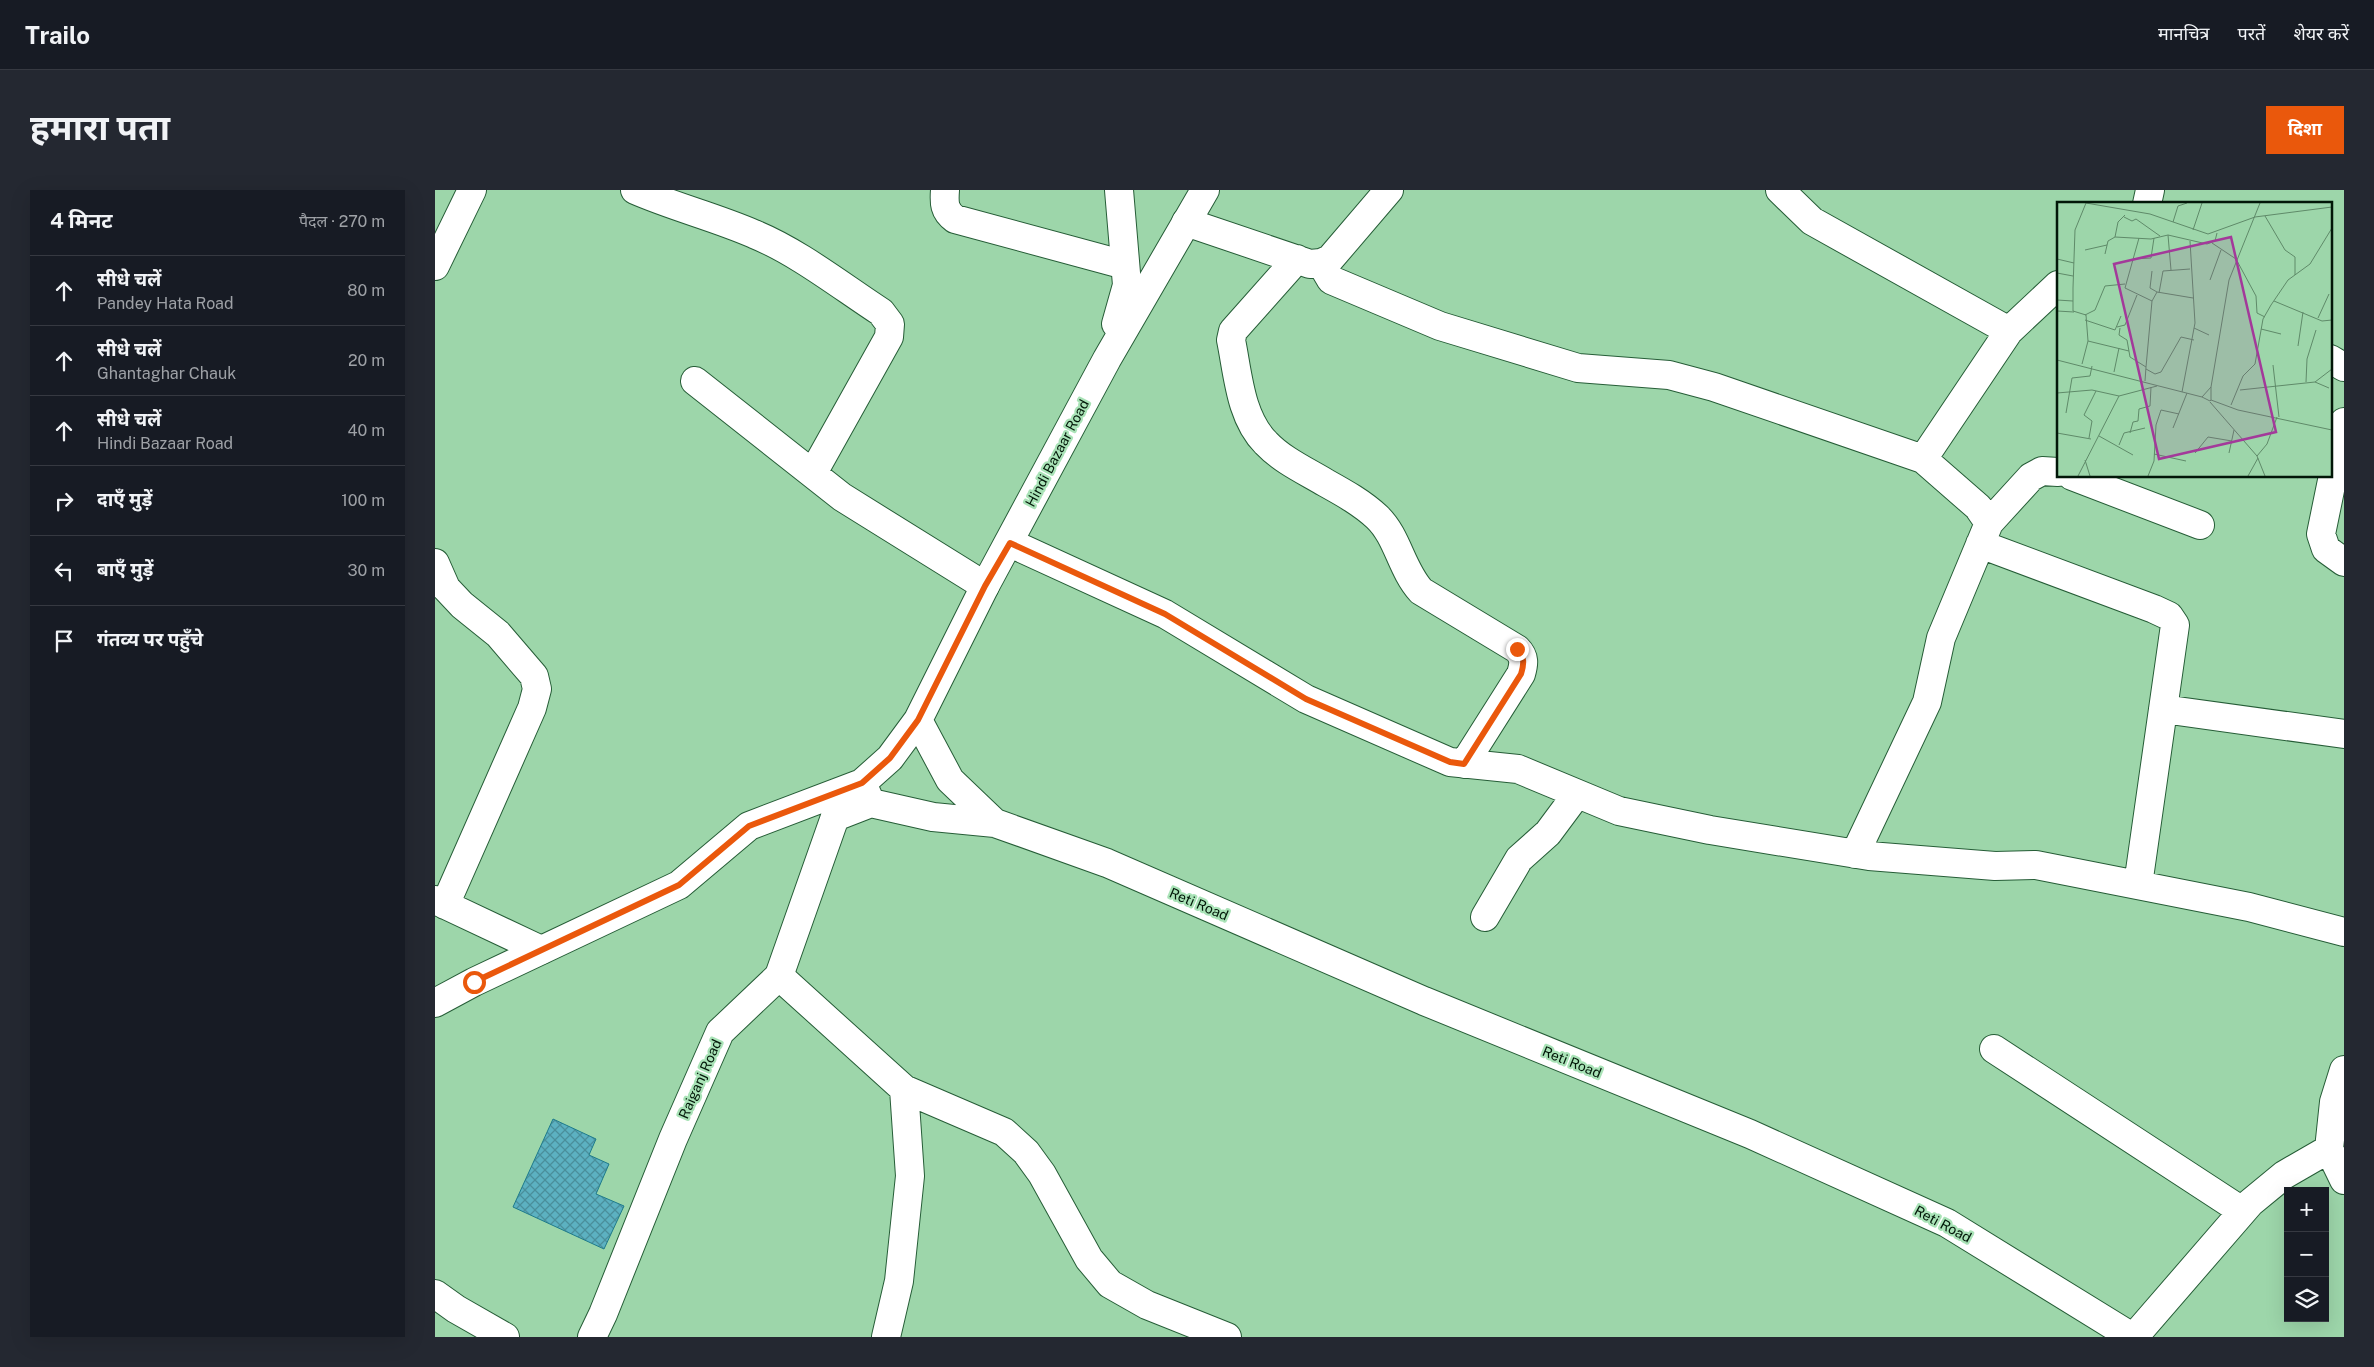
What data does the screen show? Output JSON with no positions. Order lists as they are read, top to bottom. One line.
{"streets":{"street":["Hindi Bazaar Road","Reti Road","Raiganj Road"]},"crossings":[["Hindi Bazaar Road","Raiganj Road"]],"page":{"header":"Trailo","nav":["मानचित्र","परतें","शेयर करें"],"buttons":"दिशा","title":"हमारा पता","heading":["4 मिनट","पैदल · 270 m"],"list":[["सीधे चलें","Pandey Hata Road","80 m"],["सीधे चलें","Ghantaghar Chauk","20 m"],["सीधे चलें","Hindi Bazaar Road","40 m"],["दाएँ मुड़ें","100 m"],["बाएँ मुड़ें","30 m"],"गंतव्य पर पहुँचे"],"map_buttons":["+","−"]}}
